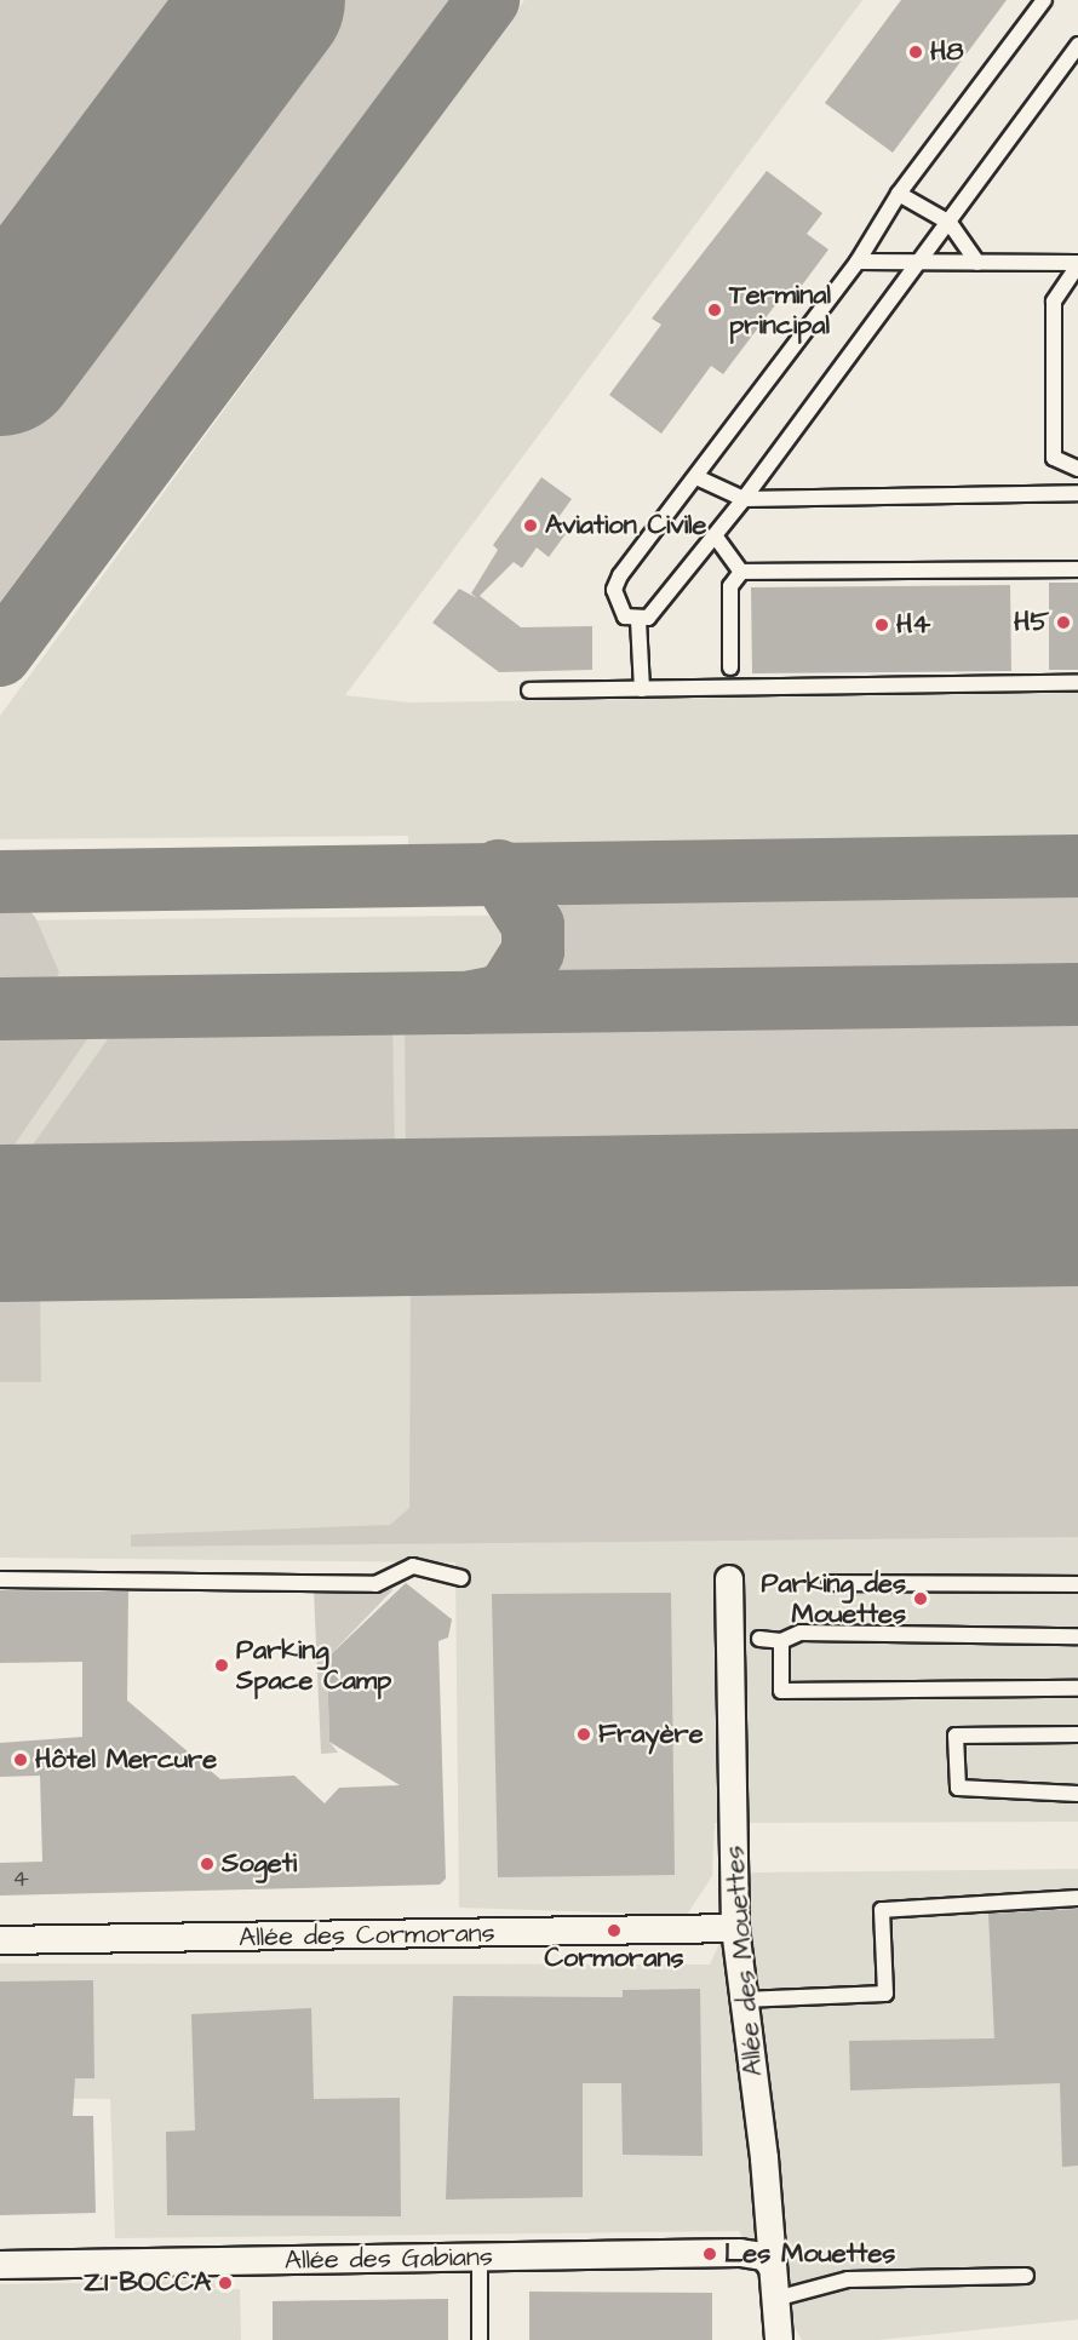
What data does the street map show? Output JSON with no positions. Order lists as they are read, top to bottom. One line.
{"streets":{"street":["Allée des Cormorans","Allée des Mouettes","Allée des Gabians"]},"crossings":[["Allée des Cormorans","Allée des Mouettes"],["Allée des Mouettes","Allée des Gabians"]],"places":["H8","Terminal principal","Aviation Civile","H5","H4","Parking des Mouettes","Parking Space Camp","Frayère","Hôtel Mercure","Sogeti","Cormorans","Les Mouettes","ZI BOCCA"],"house_numbers":["4"]}
